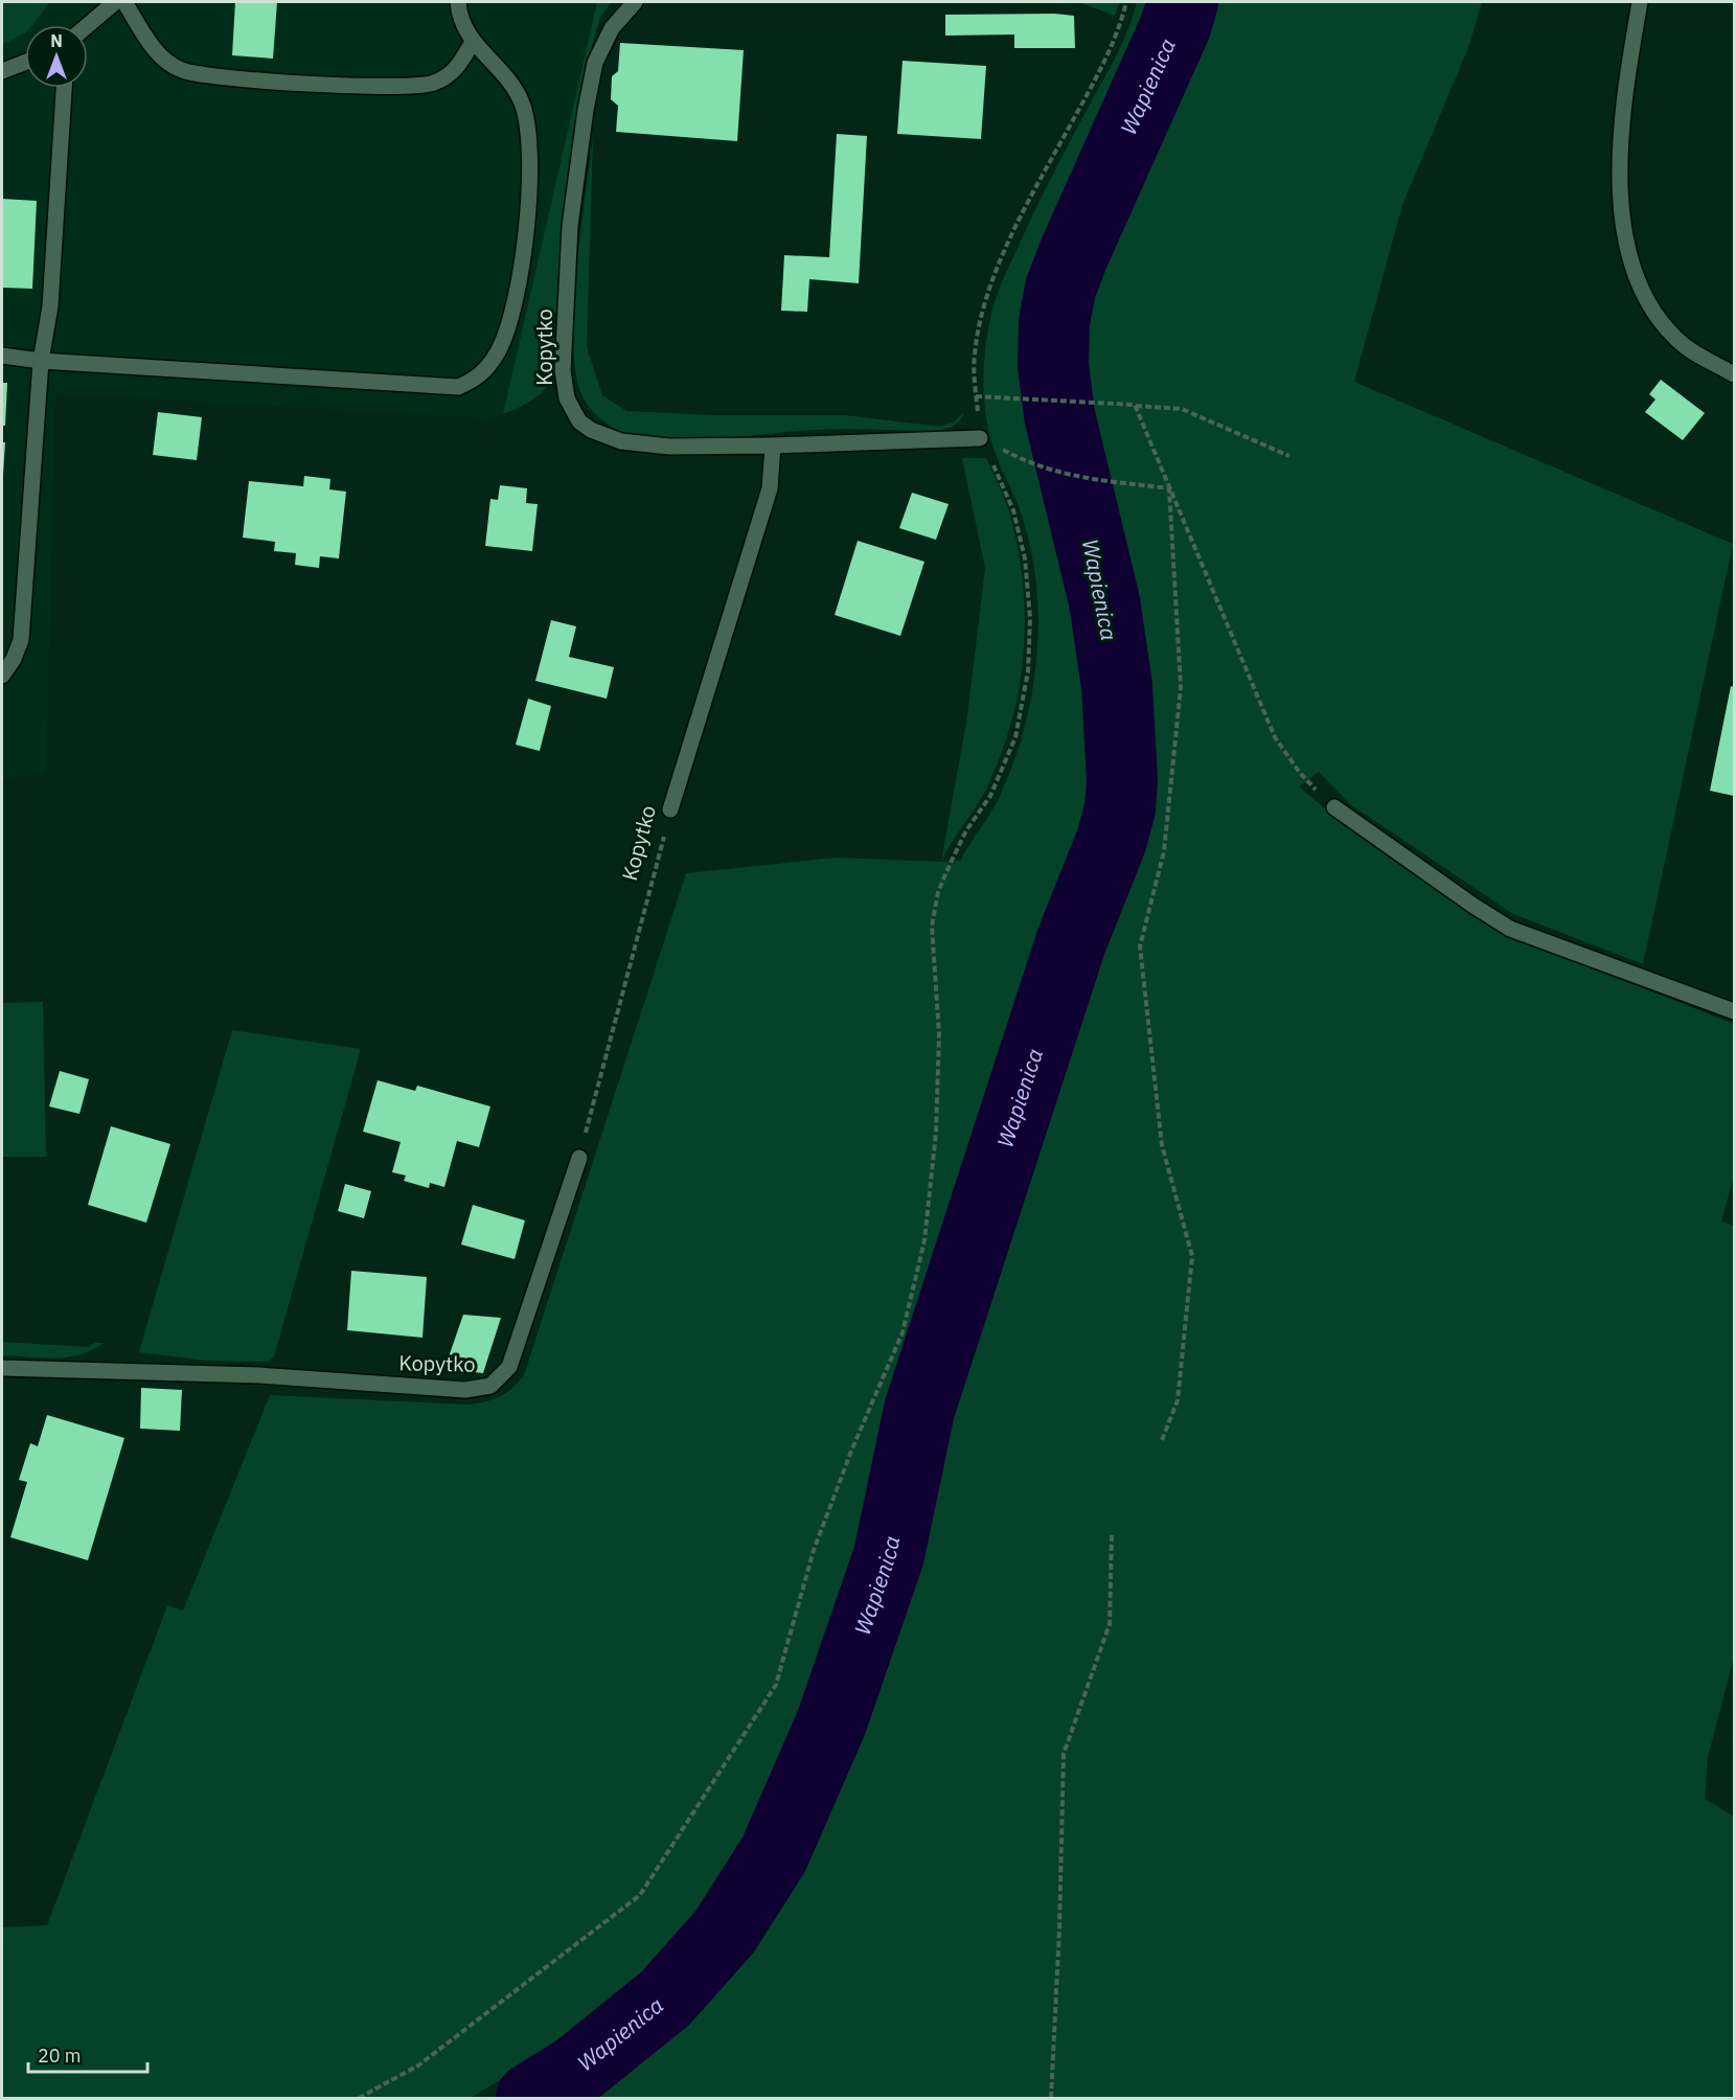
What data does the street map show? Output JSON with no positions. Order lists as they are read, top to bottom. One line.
{"streets":{"street":["Kopytko"]},"water":["Wapienica"],"scale_bar":"20 m","north":"top"}
